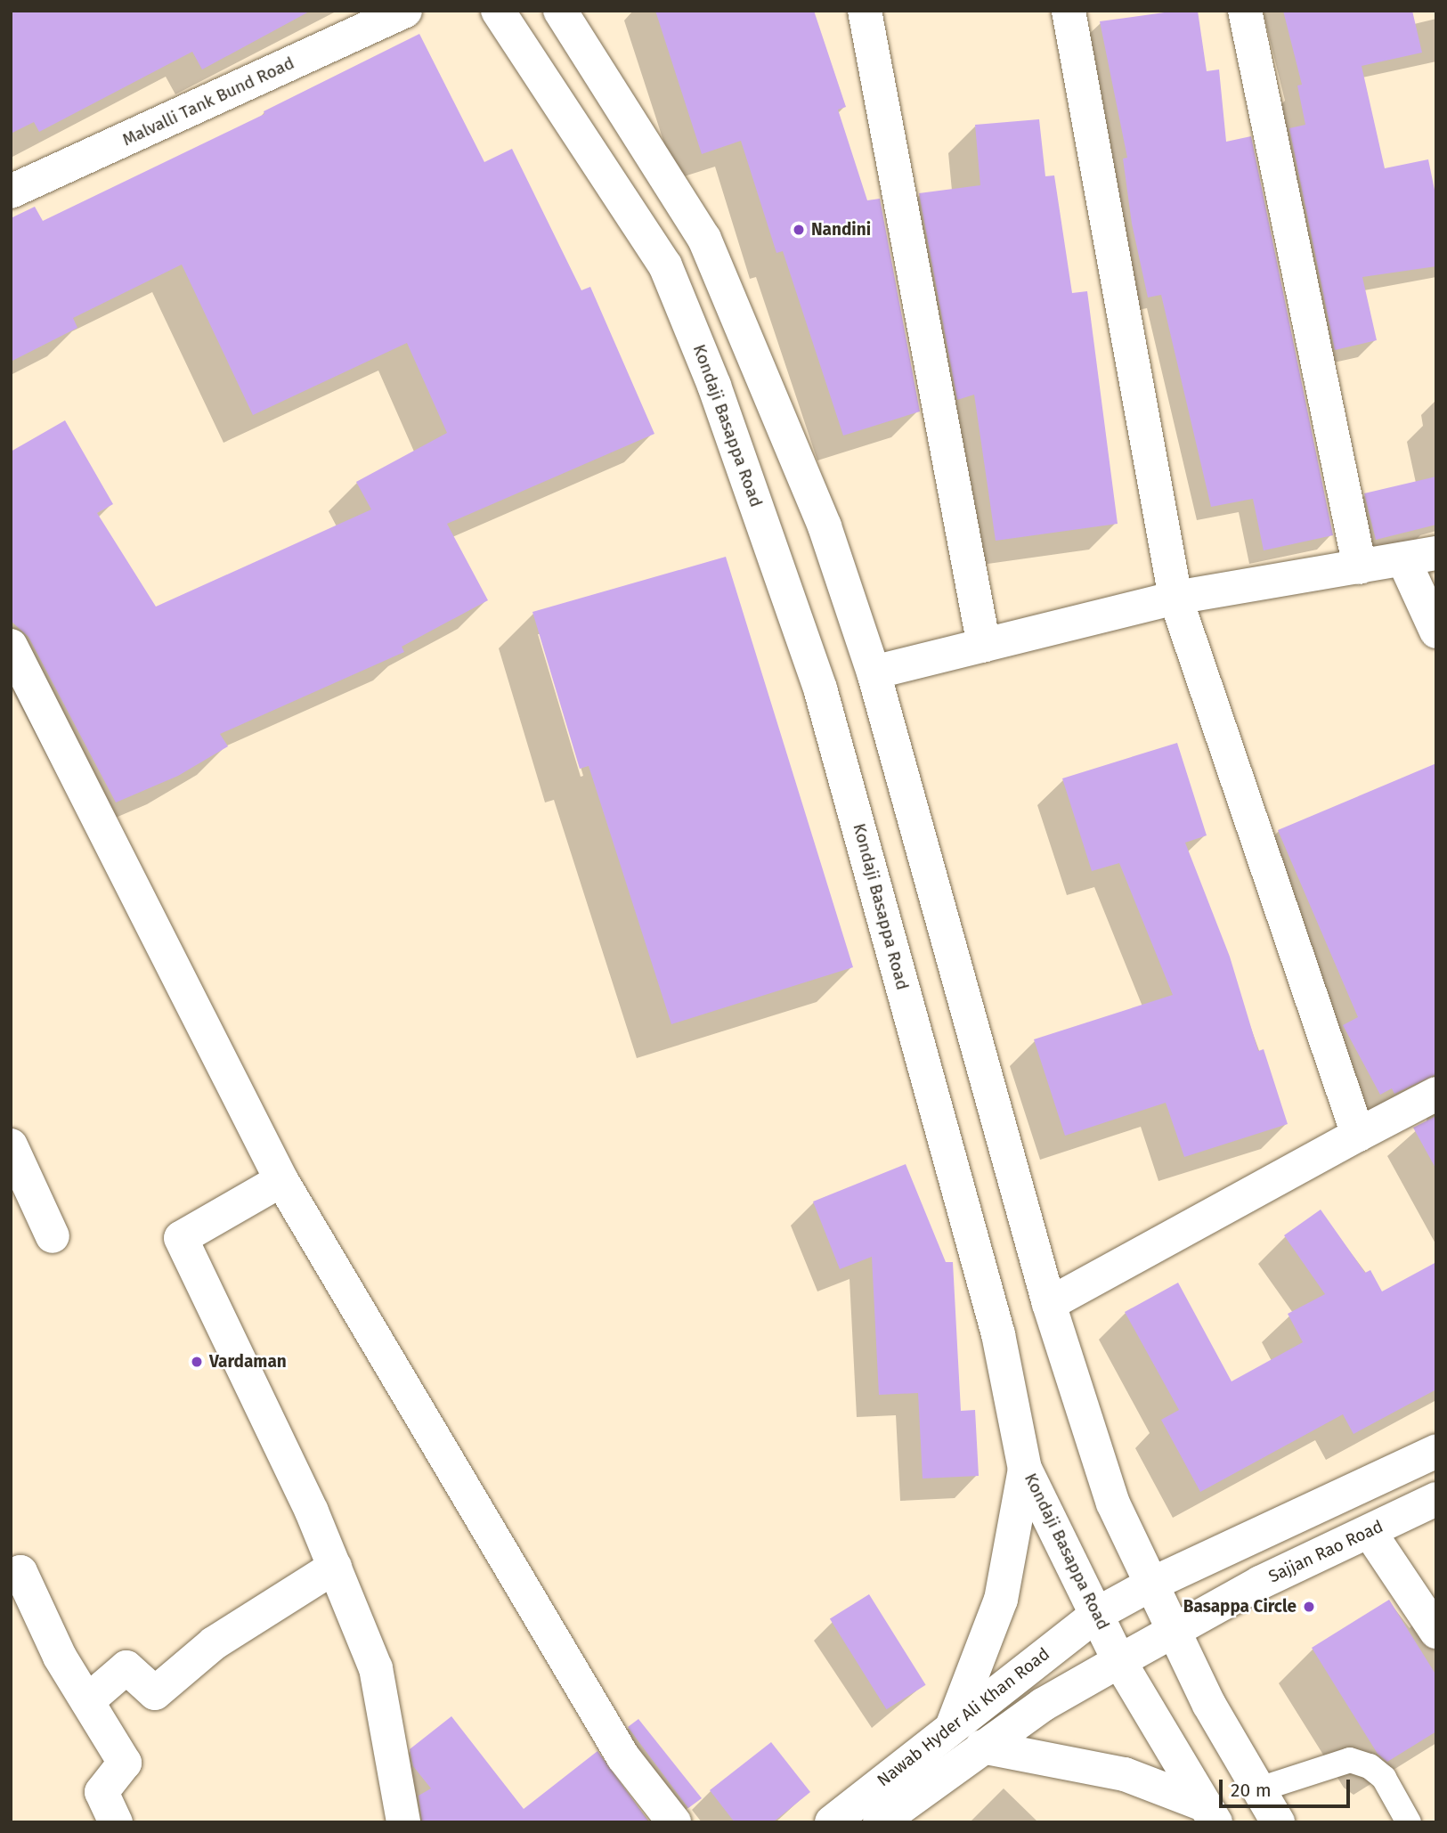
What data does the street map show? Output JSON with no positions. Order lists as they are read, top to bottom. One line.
{"streets":{"street":["Malvalli Tank Bund Road","Kondaji Basappa Road","Sajjan Rao Road","Nawab Hyder Ali Khan Road"]},"crossings":[["Kondaji Basappa Road","Sajjan Rao Road"],["Kondaji Basappa Road","Nawab Hyder Ali Khan Road"],["Sajjan Rao Road","Nawab Hyder Ali Khan Road"]],"places":["Nandini","Vardaman","Basappa Circle"],"scale_bar":"20 m"}
